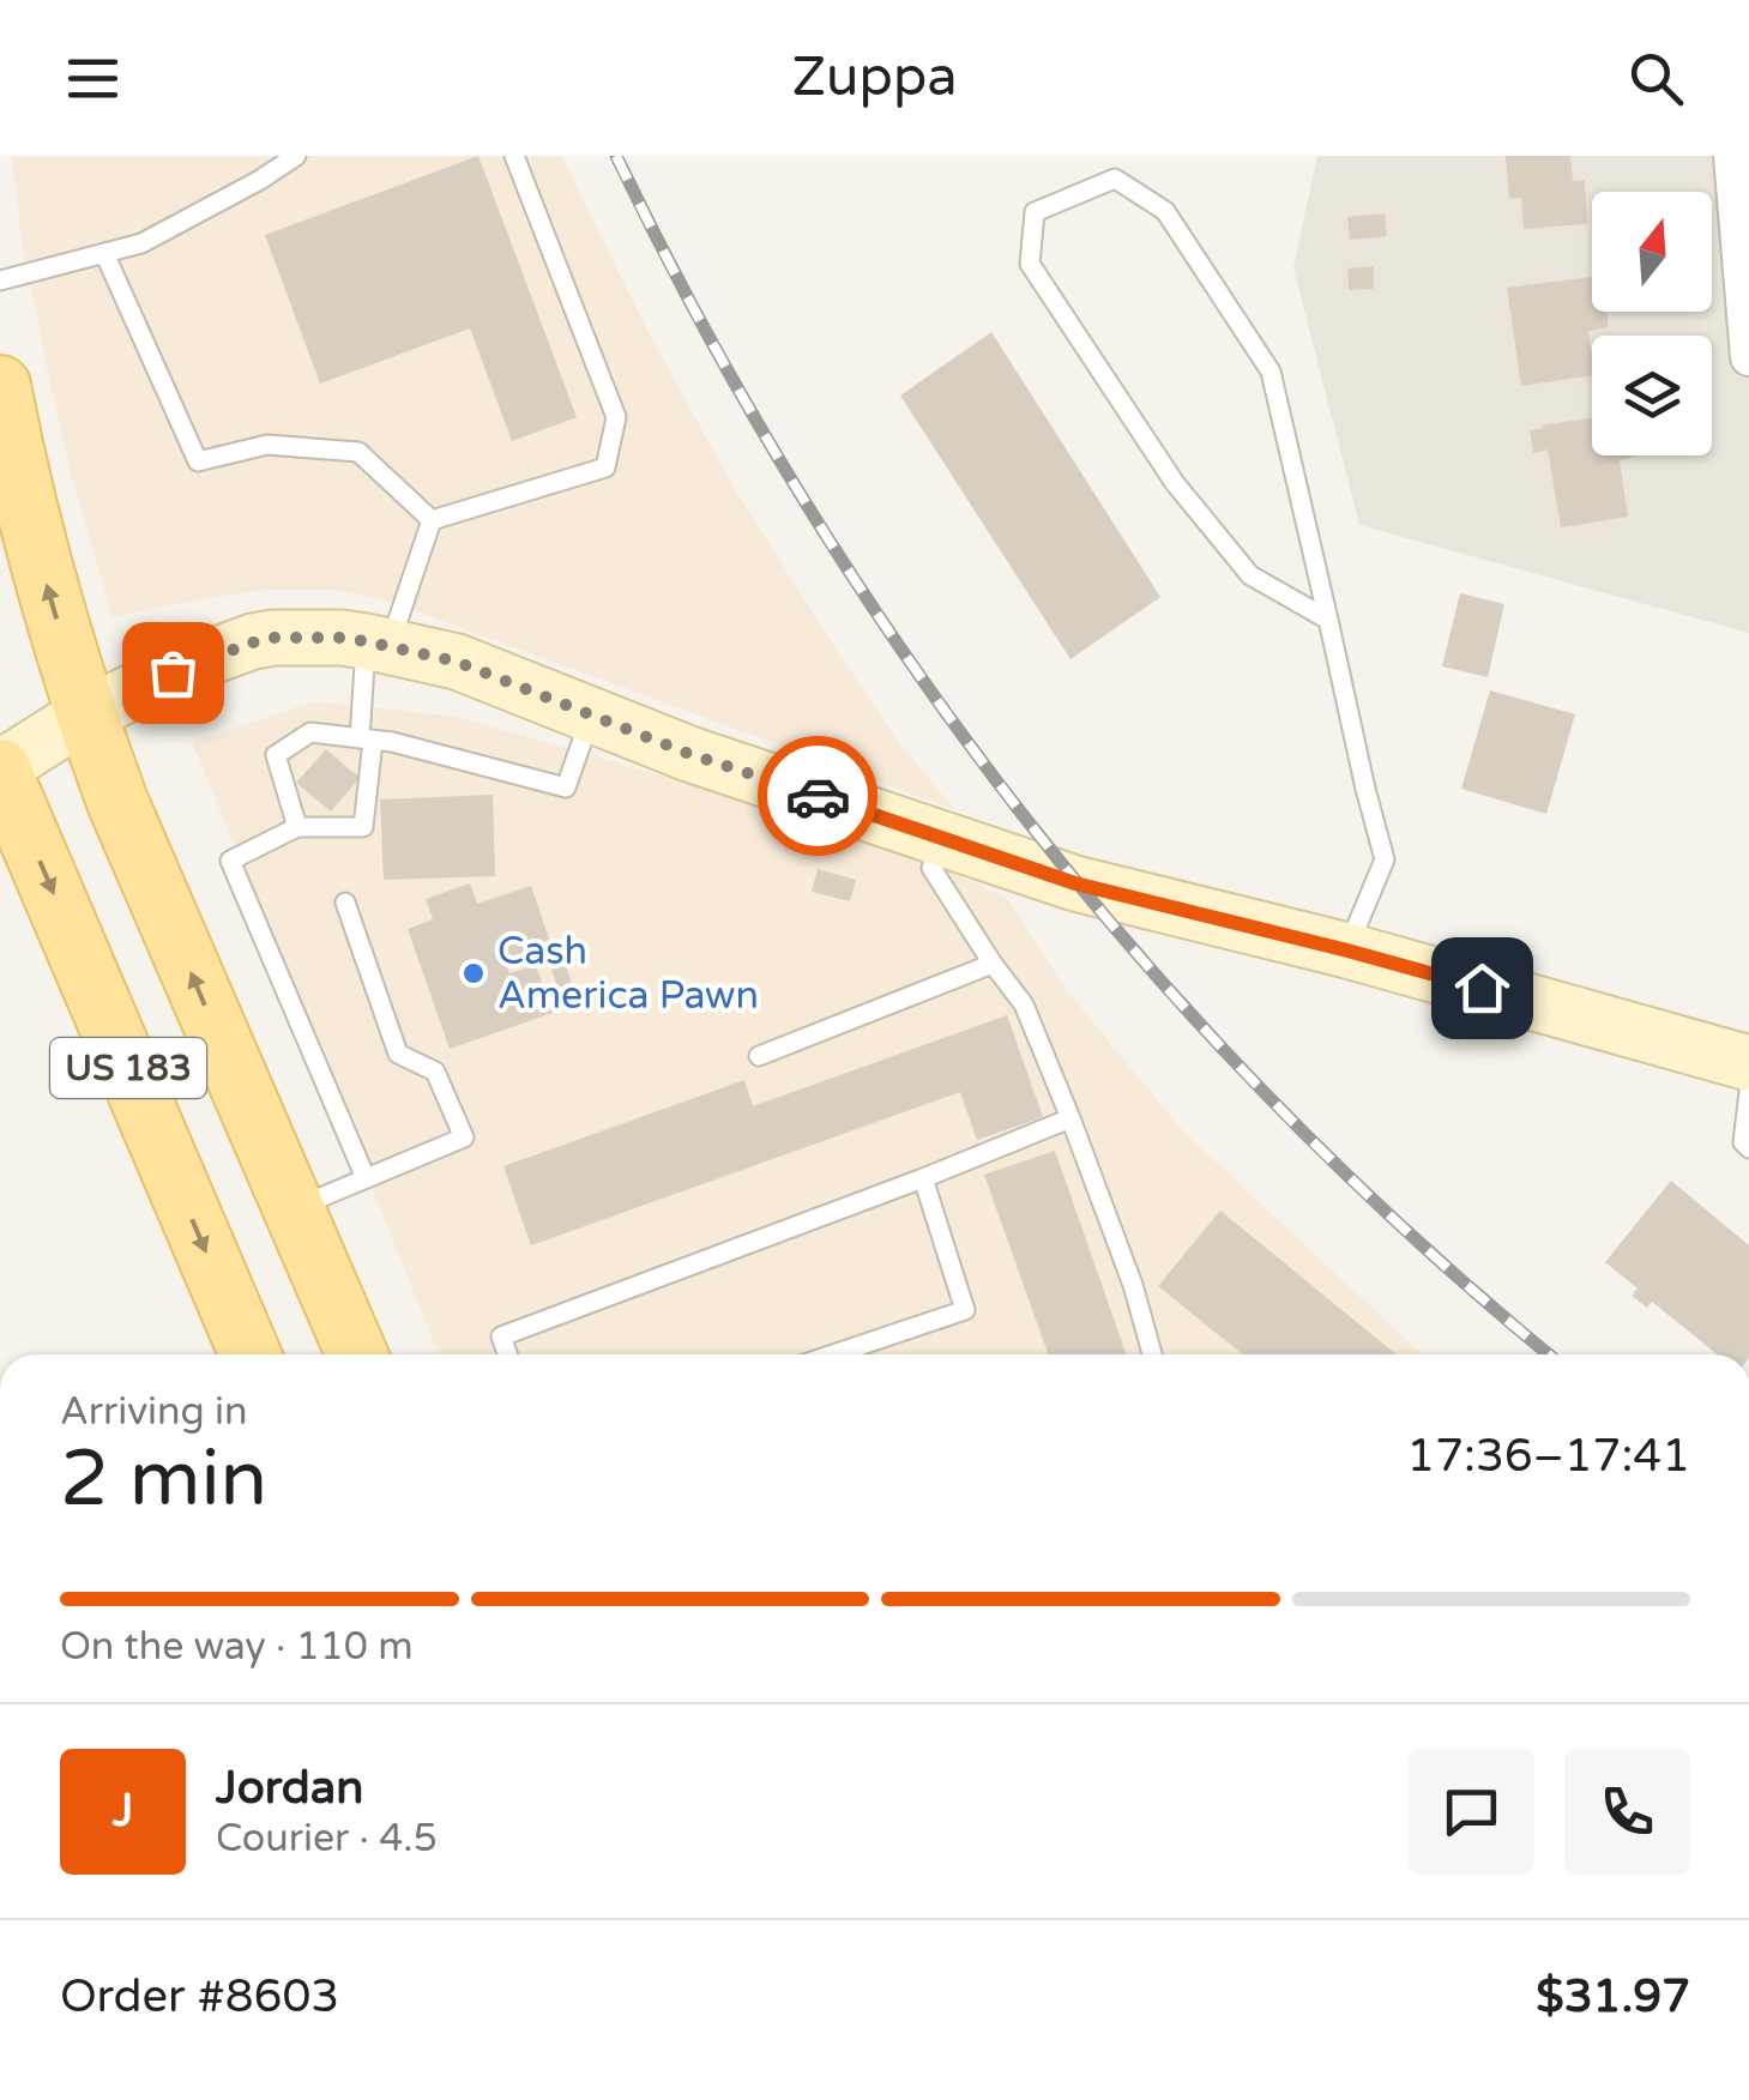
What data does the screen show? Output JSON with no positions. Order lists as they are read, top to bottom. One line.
{"streets":{"main road":["US 183"]},"places":["Cash America Pawn"],"north":"top","page":{"header":"Zuppa","heading":["2 min","Arriving in","17:36–17:41"],"panel":["Jordan","Courier · 4.5","Order #8603","$31.97"],"bar":"On the way · 110 m","round":"J"}}
